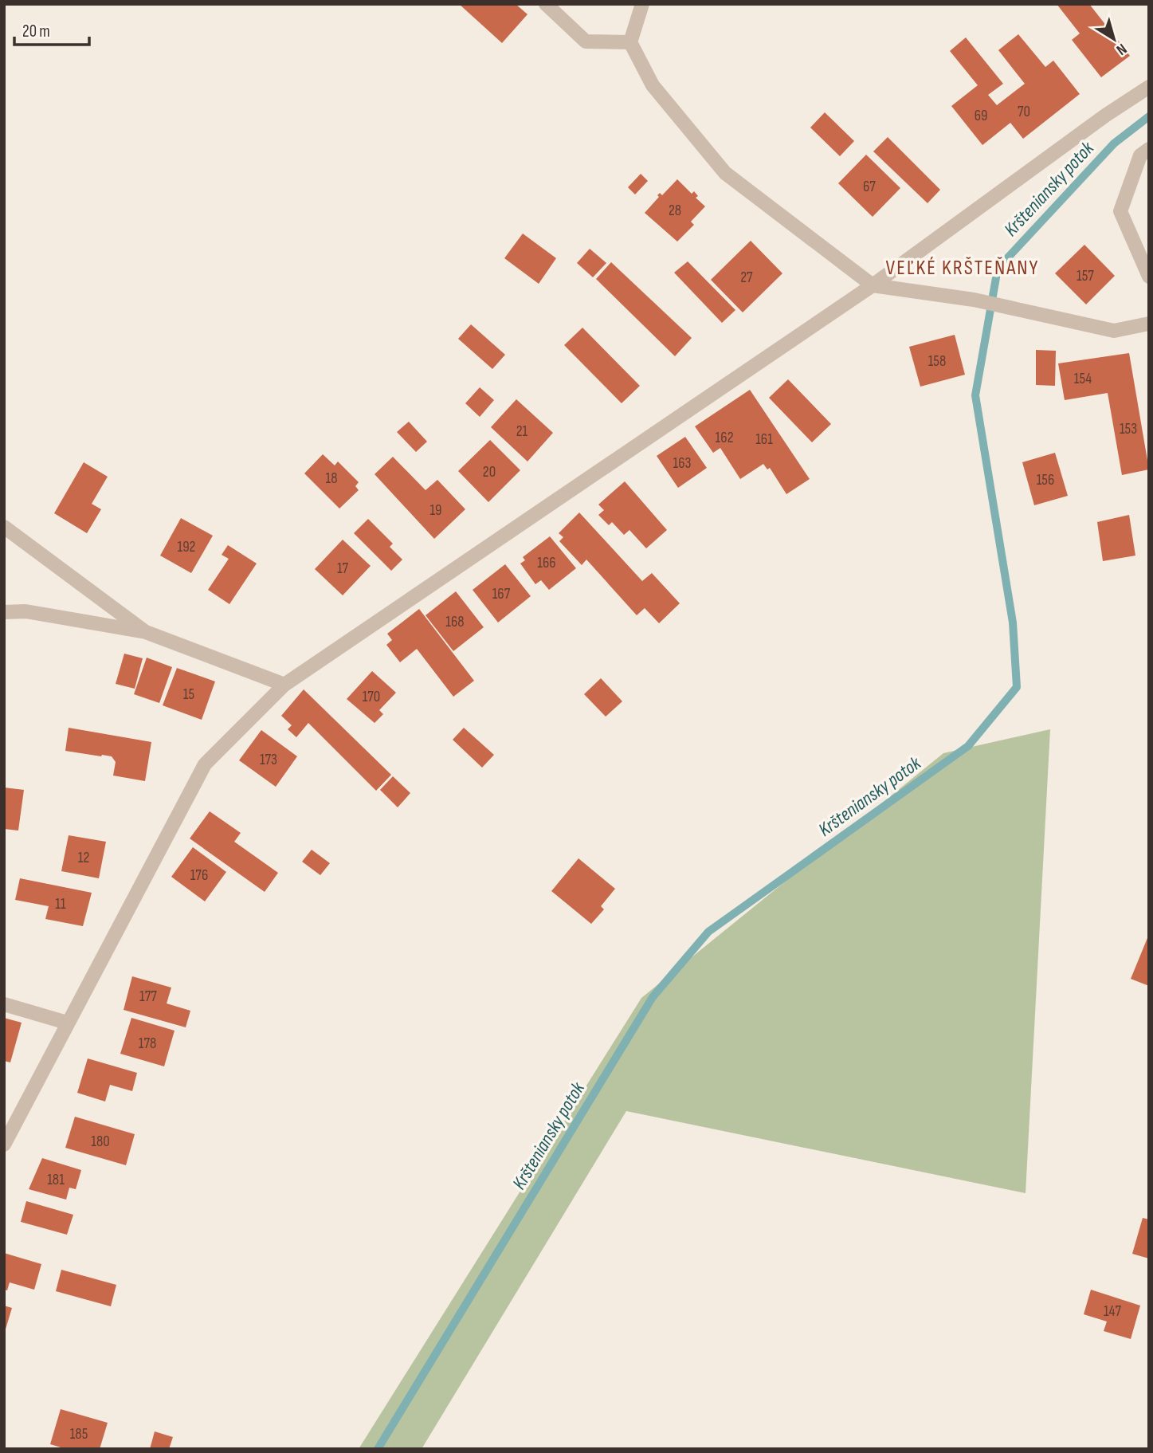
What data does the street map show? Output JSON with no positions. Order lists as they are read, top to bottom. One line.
{"districts":["VEĽKÉ KRŠTEŇANY"],"water":["Kršteniansky potok"],"house_numbers":["70","69","67","28","157","27","158","154","153","21","162","161","163","20","18","156","19","192","166","17","167","168","15","170","173","12","176","11","177","178","180","181","147","185"],"scale_bar":"20 m","north":"bottom right"}
